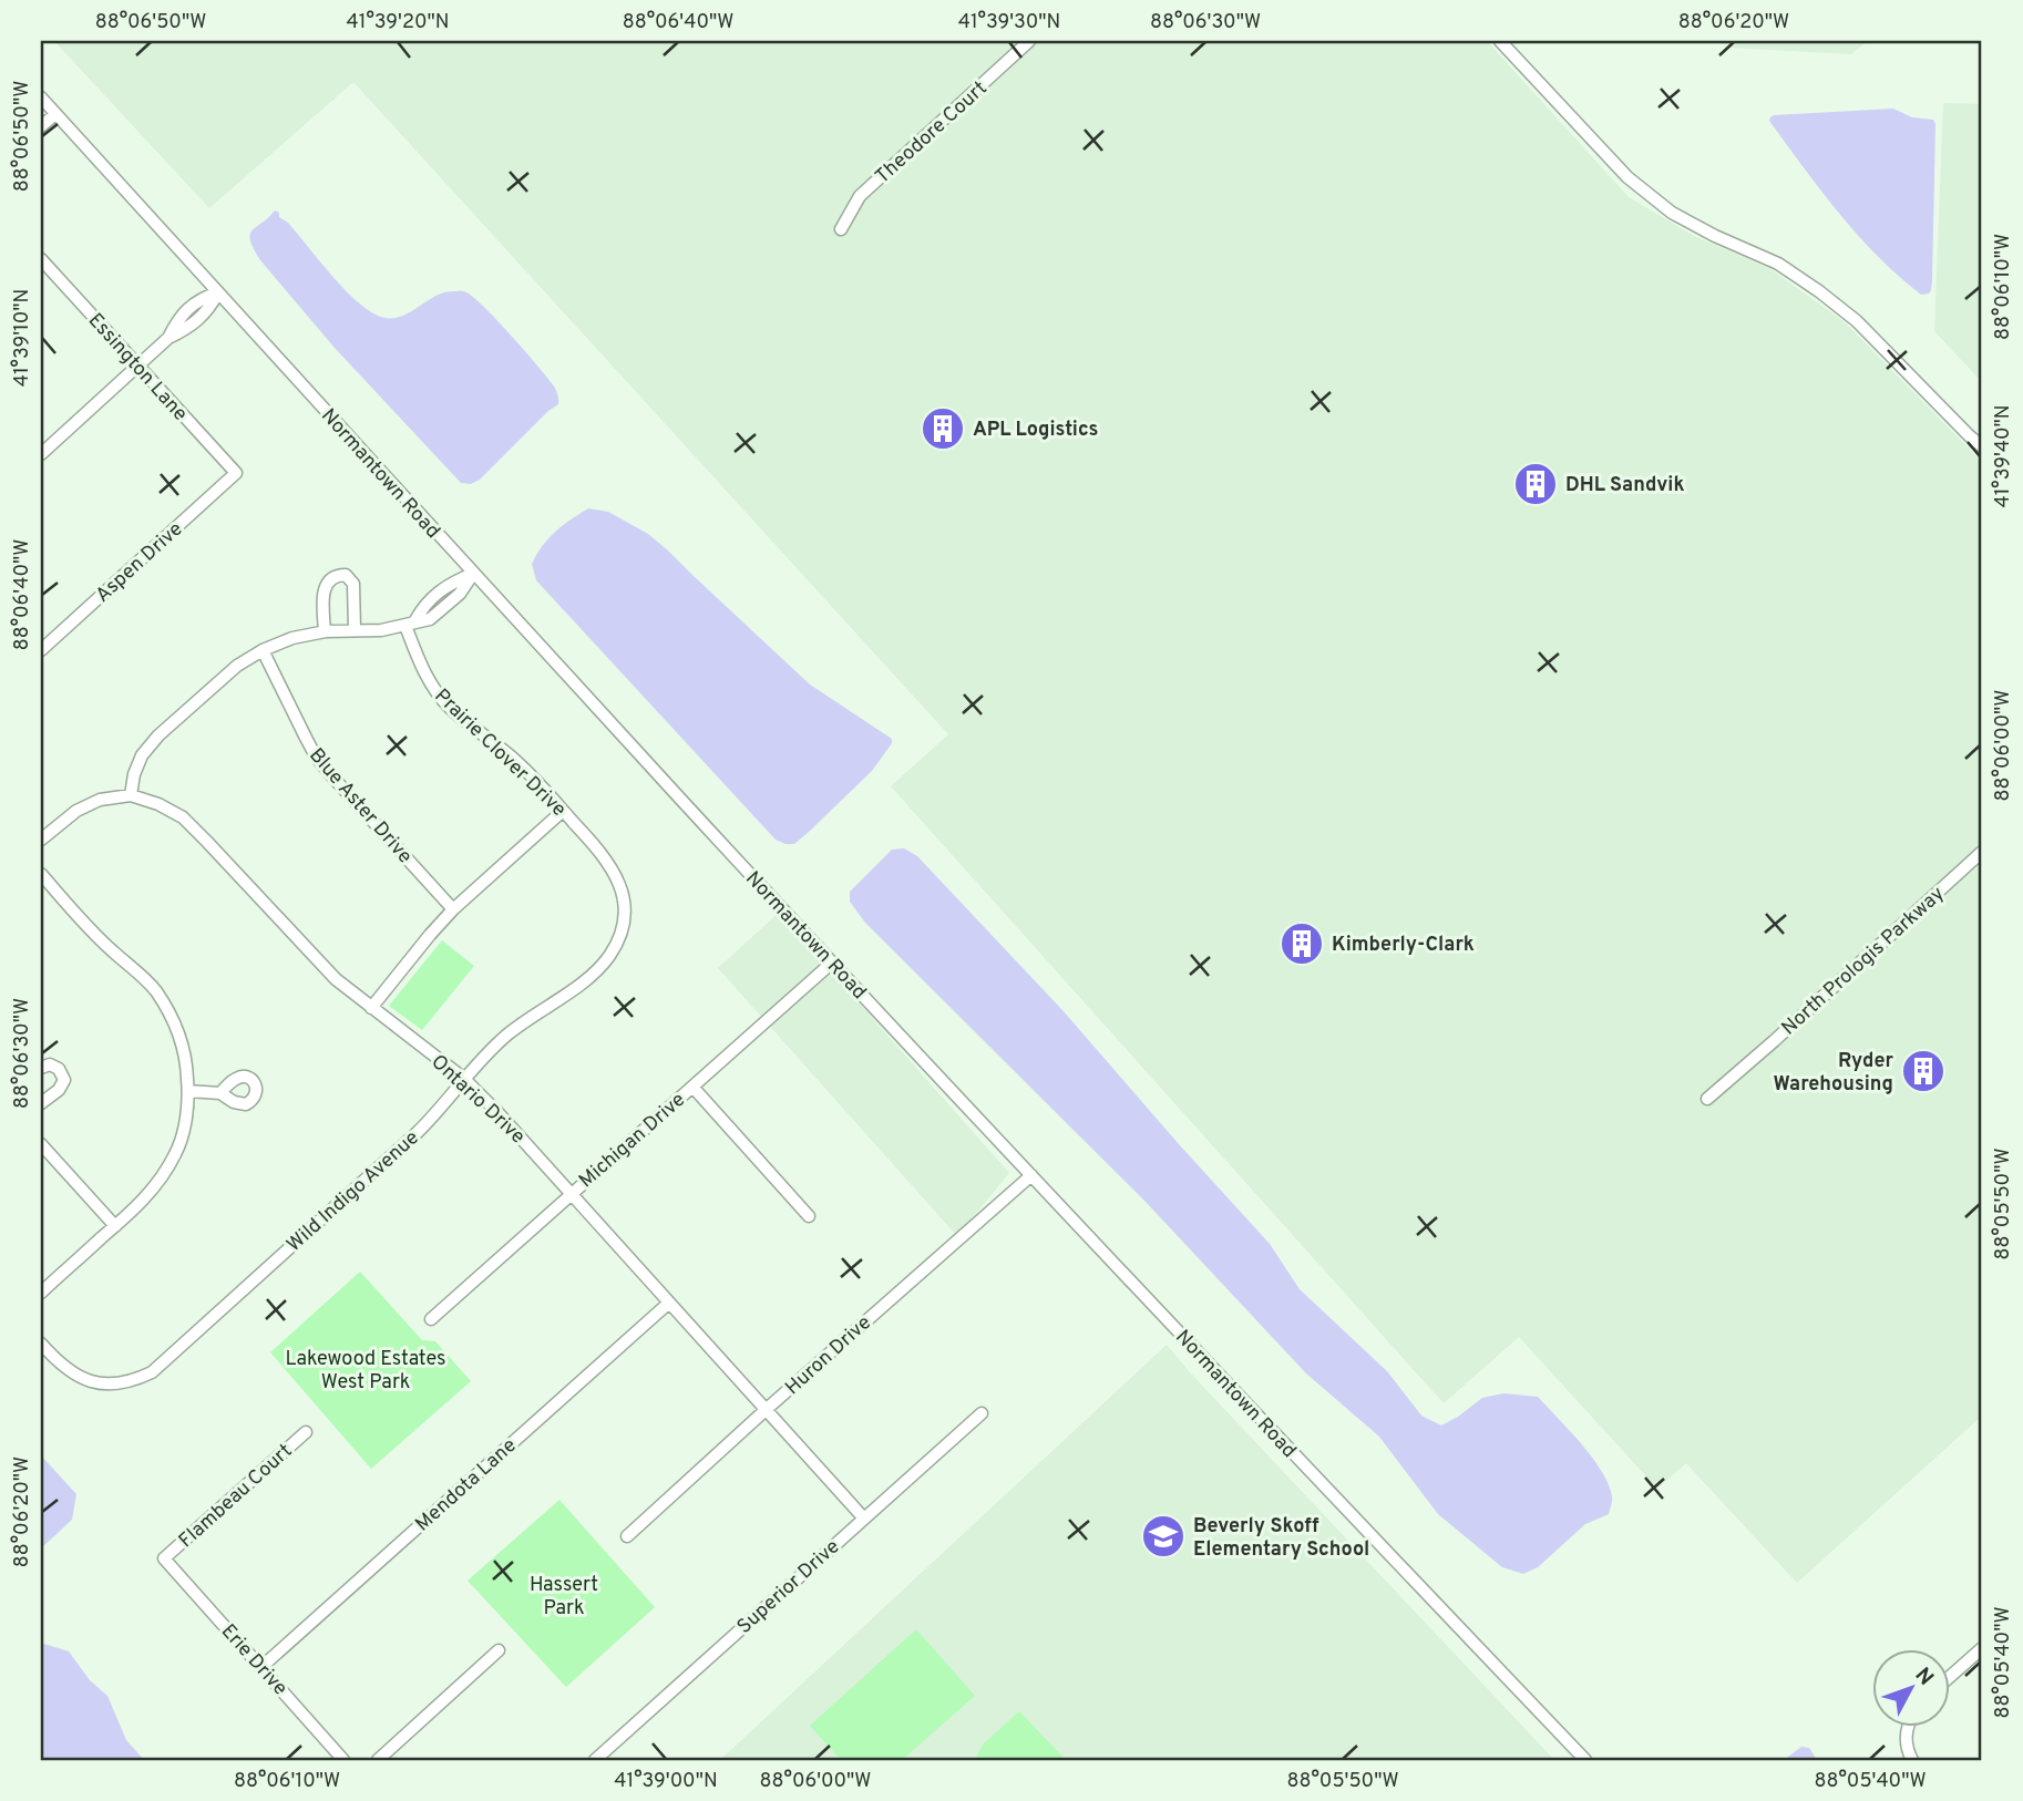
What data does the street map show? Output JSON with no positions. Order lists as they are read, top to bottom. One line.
{"streets":{"street":["Theodore Court","Essington Lane","Normantown Road","Aspen Drive","Prairie Clover Drive","Blue Aster Drive","North Prologis Parkway","Ontario Drive","Michigan Drive","Wild Indigo Avenue","Huron Drive","Mendota Lane","Flambeau Court","Superior Drive","Erie Drive"]},"crossings":[["Essington Lane","Aspen Drive"],["Normantown Road","Michigan Drive"],["Normantown Road","Huron Drive"],["Prairie Clover Drive","Wild Indigo Avenue"],["Ontario Drive","Michigan Drive"],["Ontario Drive","Wild Indigo Avenue"],["Ontario Drive","Huron Drive"],["Ontario Drive","Mendota Lane"],["Ontario Drive","Superior Drive"],["Mendota Lane","Erie Drive"],["Flambeau Court","Erie Drive"]],"parks":["Lakewood Estates West Park","Hassert Park"],"places":{"building":["APL Logistics","DHL Sandvik","Kimberly-Clark","Ryder Warehousing"],"school or university":["Beverly Skoff Elementary School"]},"north":"top right","coordinates":["88°06'50\"W","41°39'20\"N","88°06'40\"W","41°39'30\"N","88°06'30\"W","88°06'20\"W","88°06'10\"W","41°39'10\"N","41°39'40\"N","88°06'00\"W","88°05'50\"W","88°05'40\"W","41°39'00\"N"]}
